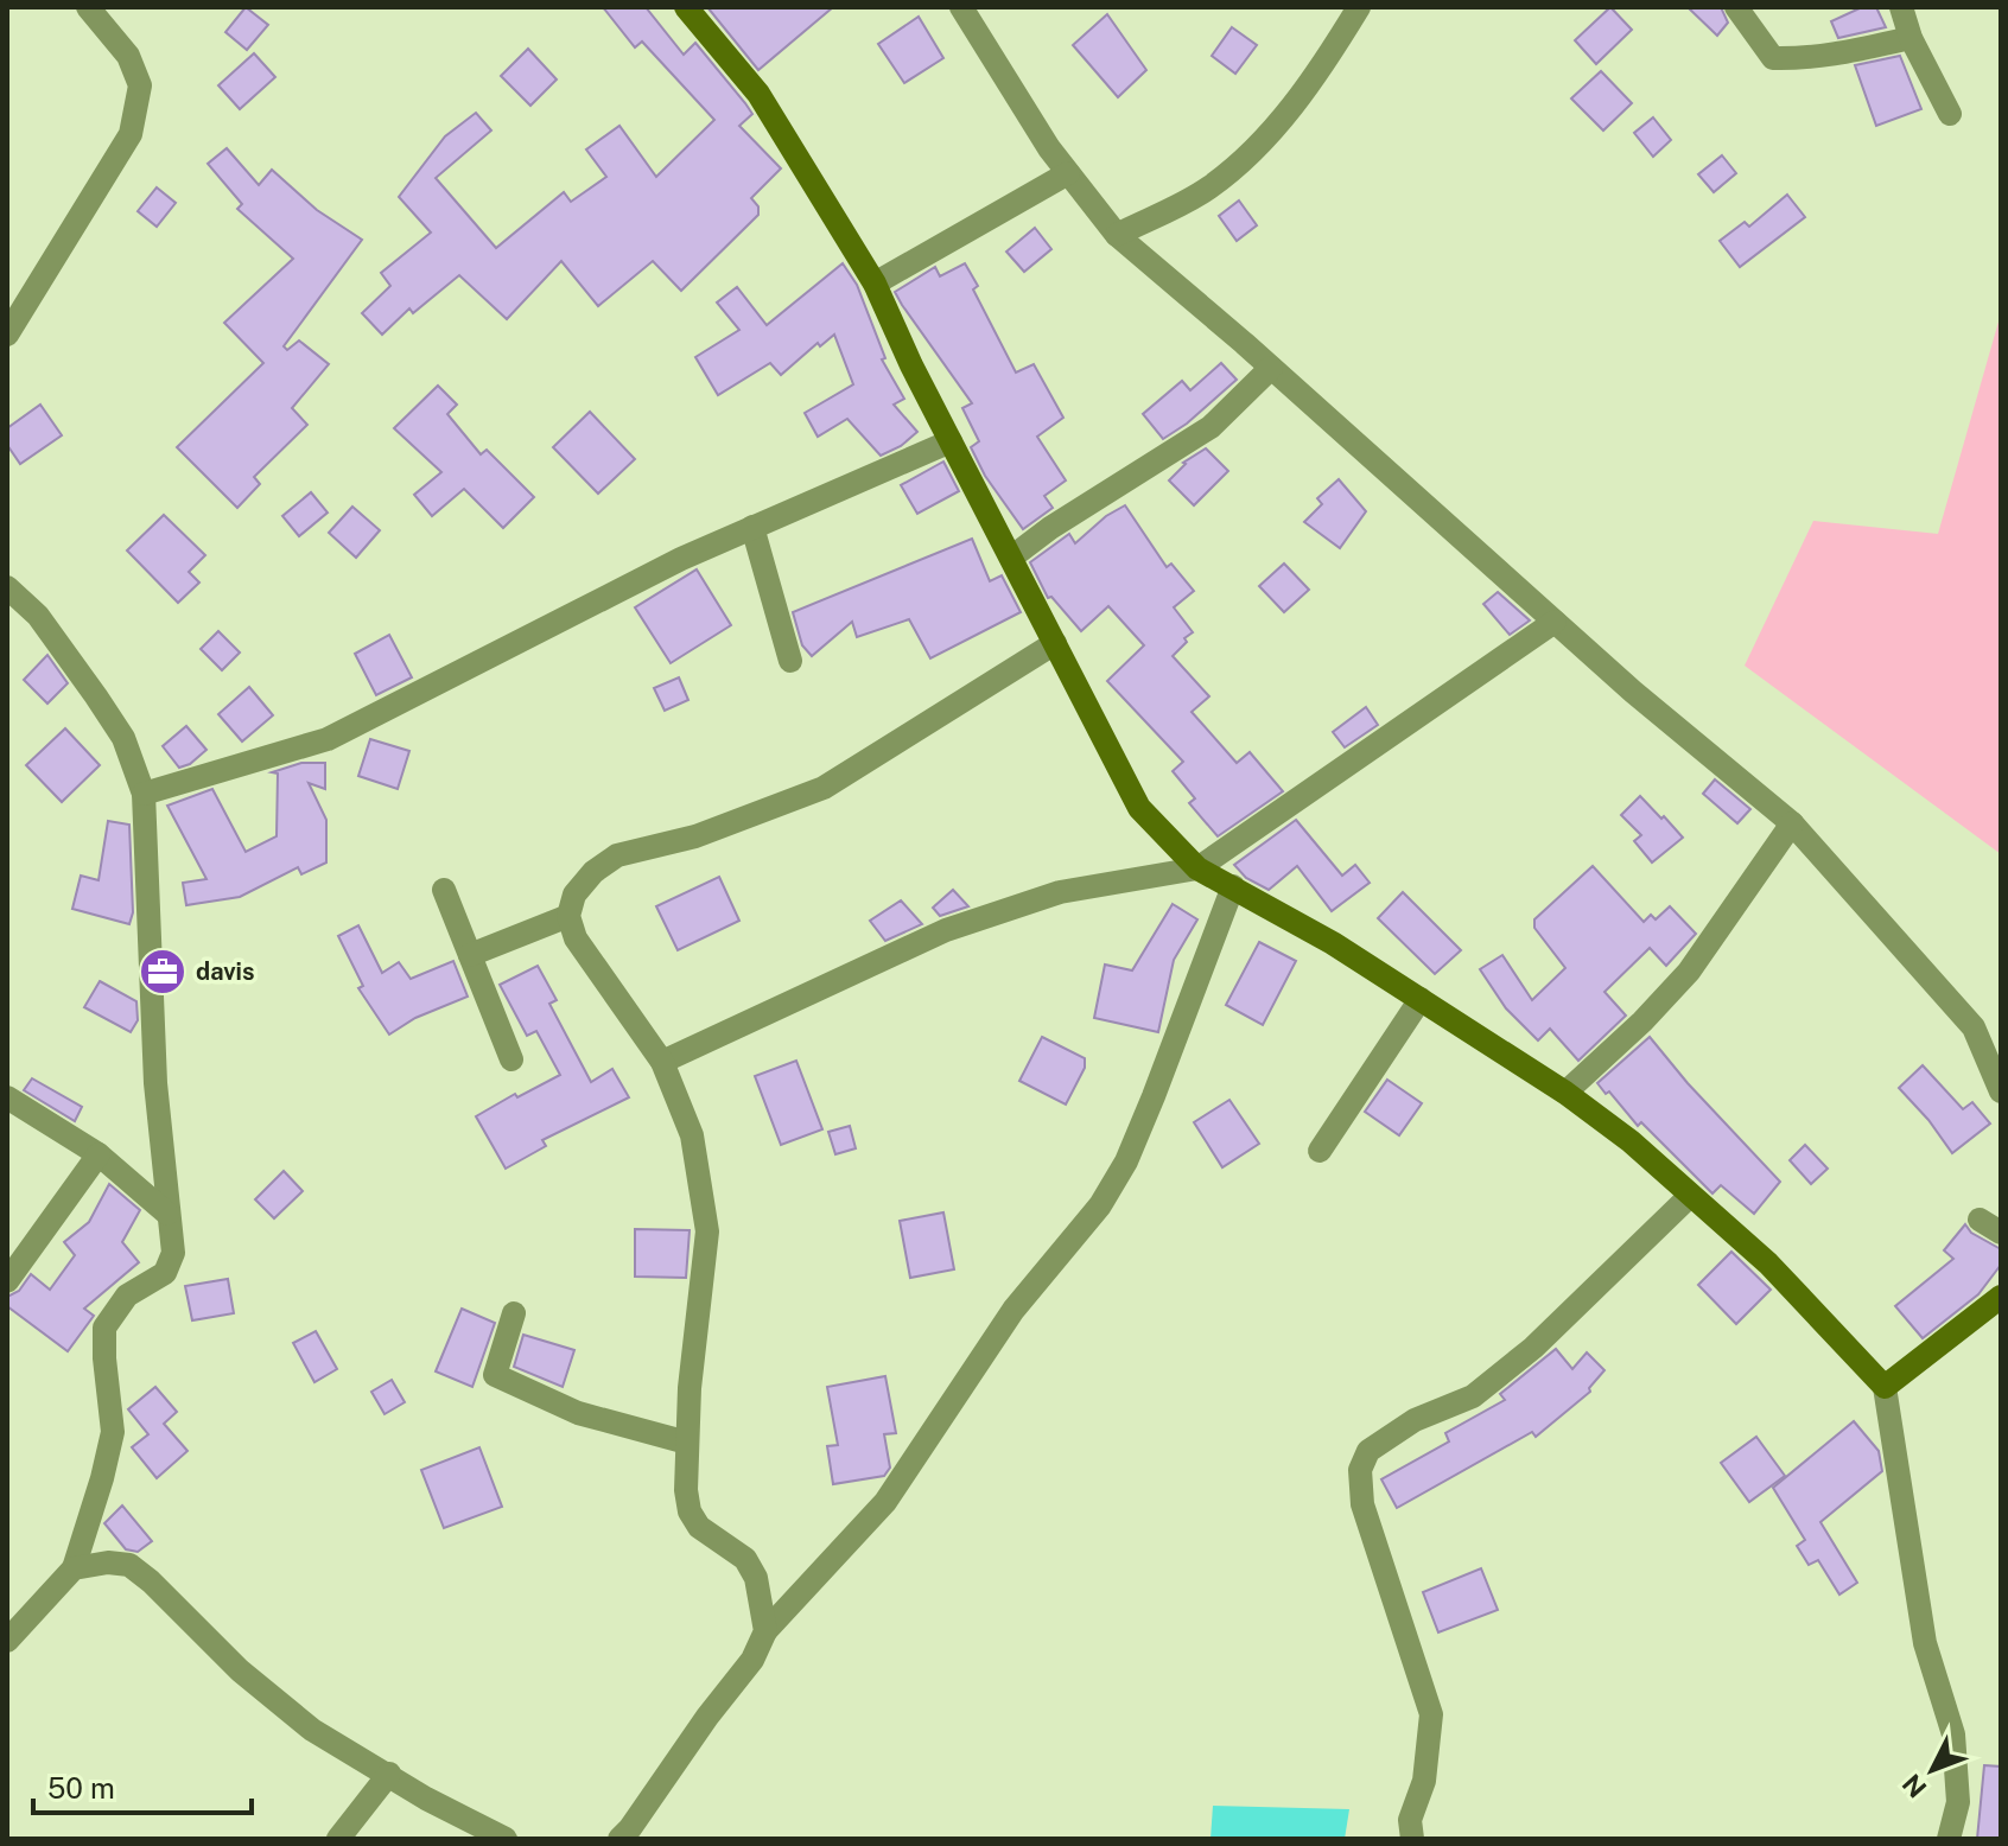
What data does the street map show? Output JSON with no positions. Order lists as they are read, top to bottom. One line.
{"places":{"office":["davis"]},"scale_bar":"50 m","north":"bottom left"}
